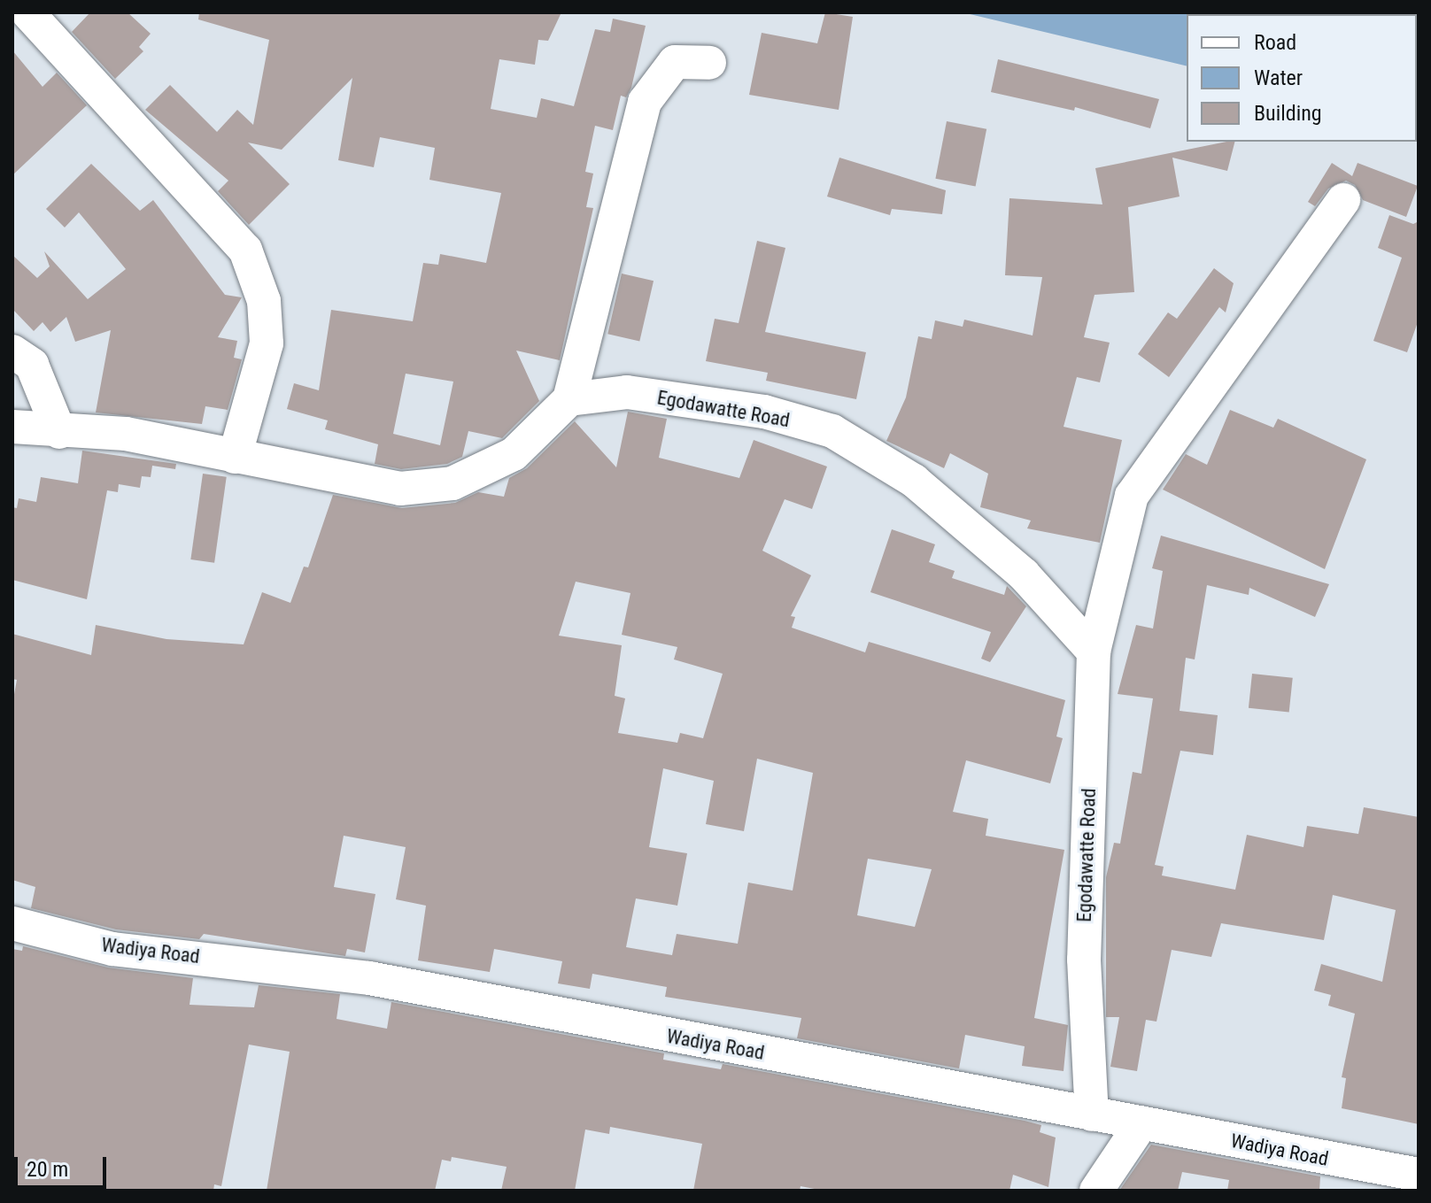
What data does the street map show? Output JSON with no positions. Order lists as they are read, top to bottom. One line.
{"streets":{"street":["Egodawatte Road","Wadiya Road"]},"crossings":[["Egodawatte Road","Wadiya Road"]],"legend":["Road","Water","Building"],"scale_bar":"20 m"}
